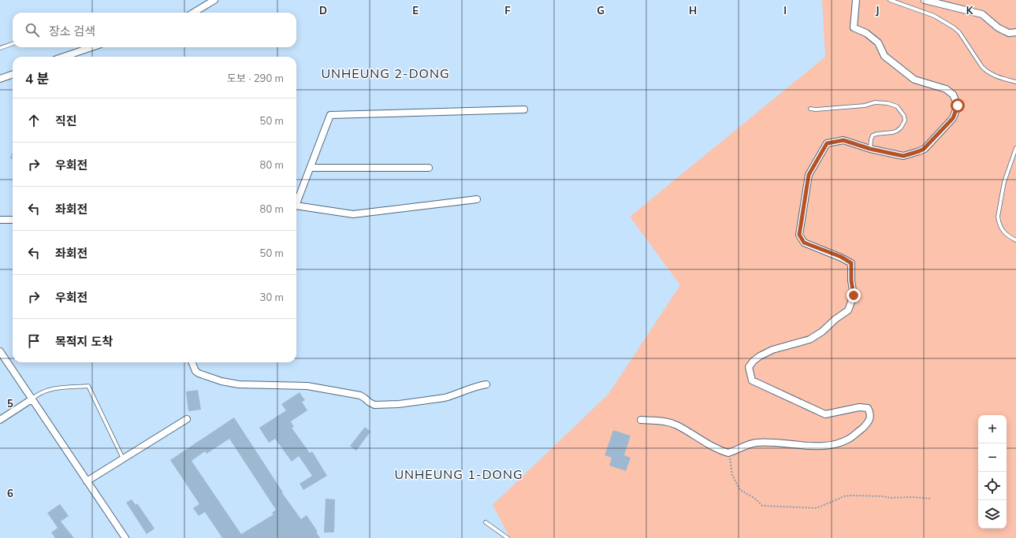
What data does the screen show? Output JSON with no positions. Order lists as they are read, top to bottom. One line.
{"districts":["UNHEUNG 2-DONG","UNHEUNG 1-DONG"],"page":{"search":"장소 검색","heading":["4 분","도보 · 290 m"],"list":[["직진","50 m"],["우회전","80 m"],["좌회전","80 m"],["좌회전","50 m"],["우회전","30 m"],"목적지 도착"],"map_buttons":["+","−"]},"grid":{"columns":["D","E","F","G","H","I","J","K"],"rows":["5","6"]}}
